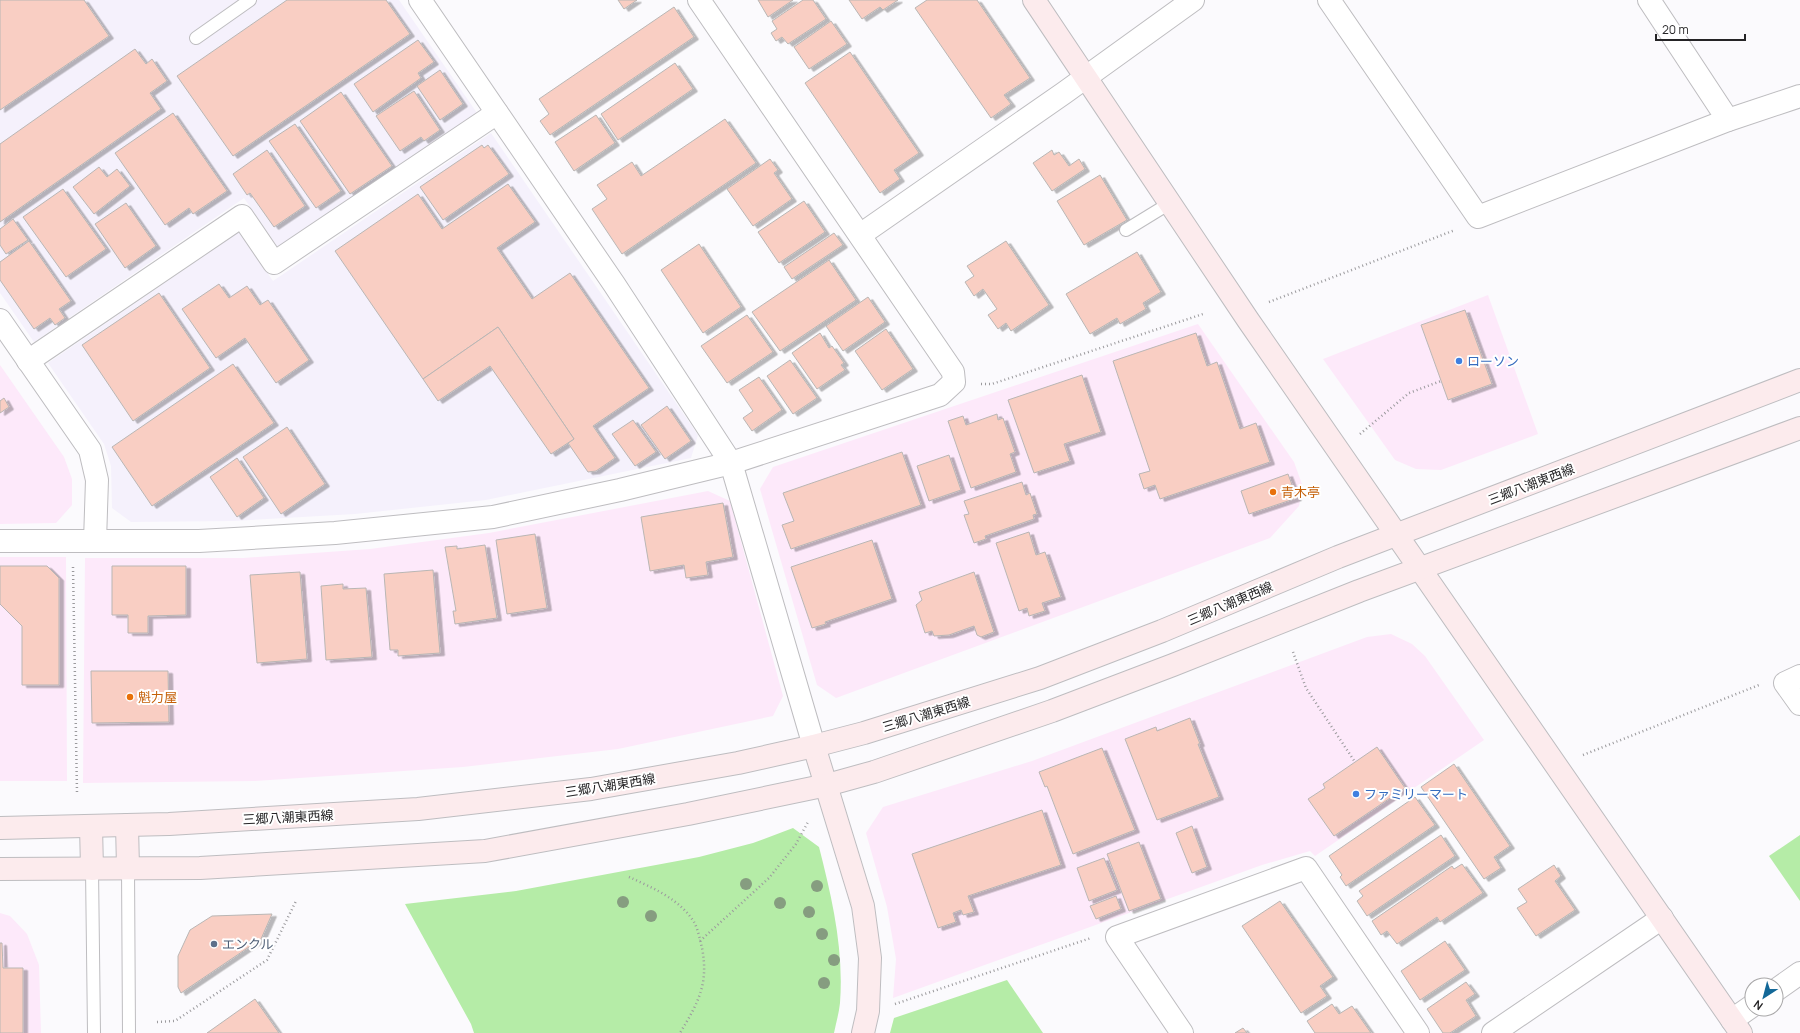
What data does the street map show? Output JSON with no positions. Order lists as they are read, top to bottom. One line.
{"streets":{"street":["三郷八潮東西線"]},"places":["ローソン","青木亭","魁力屋","ファミリーマート","エンクル"],"scale_bar":"20 m","north":"bottom left"}
